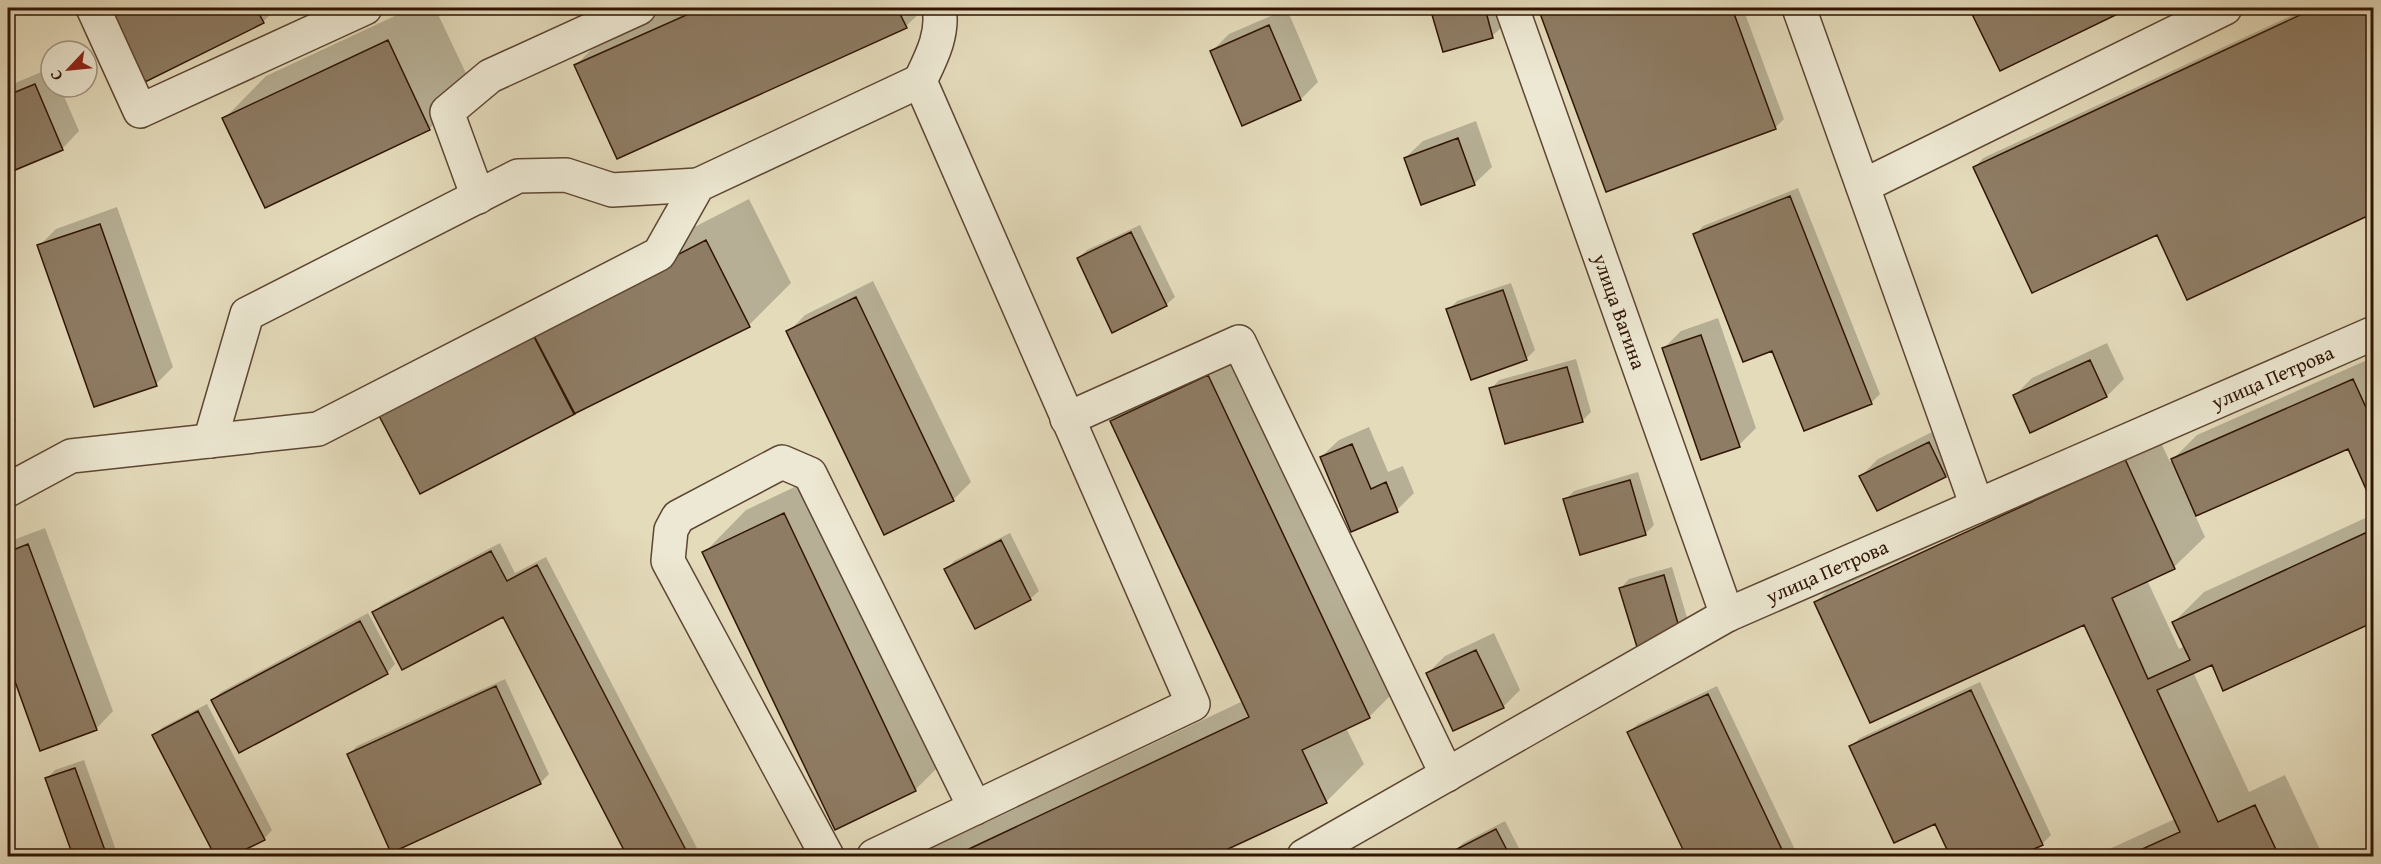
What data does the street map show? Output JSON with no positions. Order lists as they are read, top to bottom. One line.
{"streets":{"street":["улица Вагина","улица Петрова"]},"crossings":[["улица Вагина","улица Петрова"]],"north":"bottom left"}
